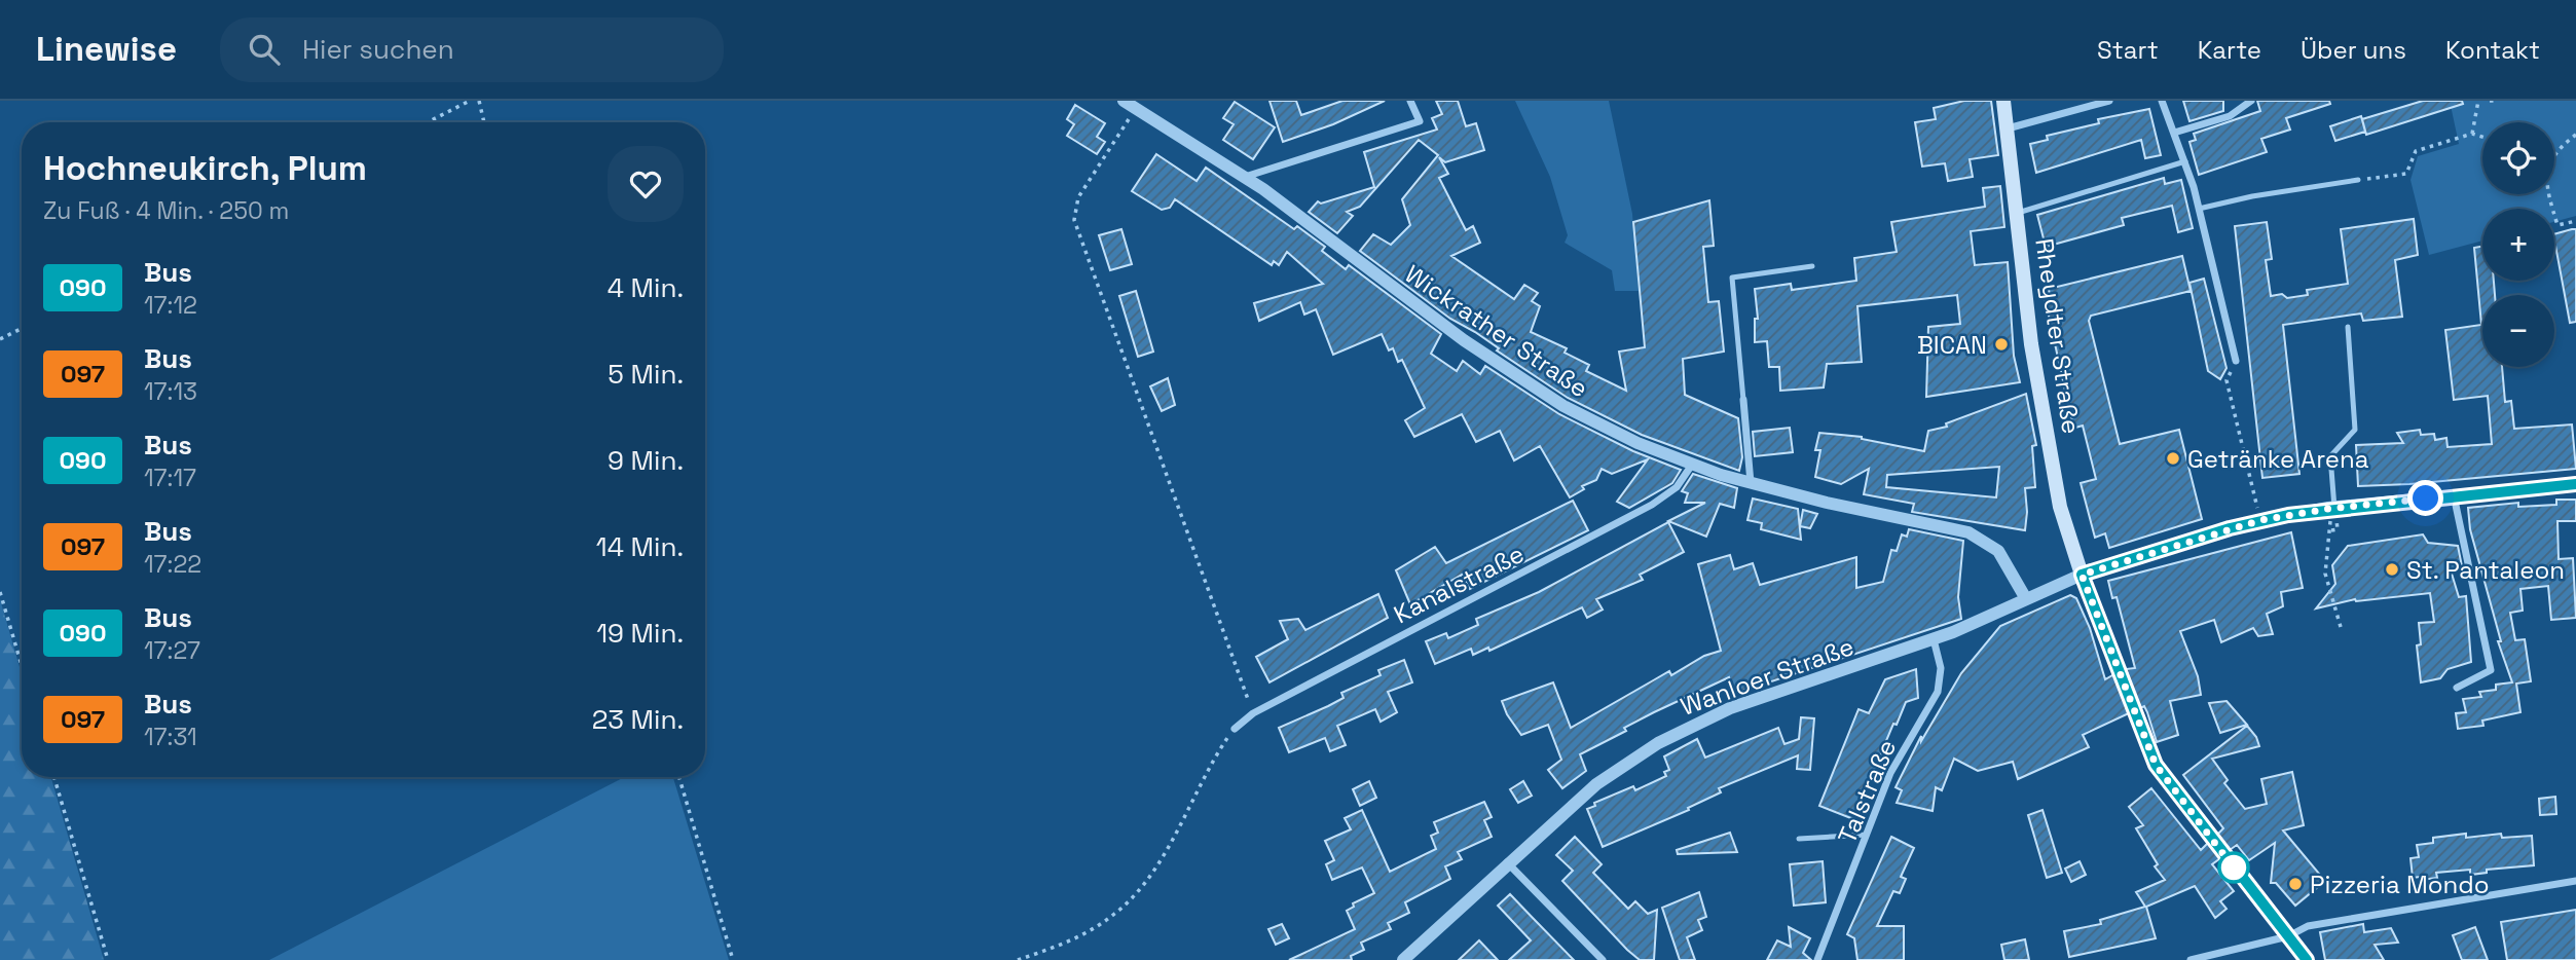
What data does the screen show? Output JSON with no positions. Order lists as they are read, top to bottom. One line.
{"streets":{"main road":["Rheydter Straße"],"street":["Wickrather Straße","Kanalstraße","Wanloer Straße","Talstraße"]},"crossings":[["Wickrather Straße","Kanalstraße"],["Wickrather Straße","Wanloer Straße"],["Rheydter Straße","Wanloer Straße"],["Wanloer Straße","Talstraße"]],"places":["BICAN","Getränke Arena","St. Pantaleon","Pizzeria Mondo"],"lines":["bus line 090"],"page":{"header":"Linewise","search":"Hier suchen","nav":["Start","Karte","Über uns","Kontakt"],"map_buttons":["+","−"],"heading":["Hochneukirch, Plum","Zu Fuß · 4 Min. · 250 m"],"list":[{"mark":"090","name":"Bus","note":"17:12","value":"4 Min."},{"mark":"097","name":"Bus","note":"17:13","value":"5 Min."},{"mark":"090","name":"Bus","note":"17:17","value":"9 Min."},{"mark":"097","name":"Bus","note":"17:22","value":"14 Min."},{"mark":"090","name":"Bus","note":"17:27","value":"19 Min."},{"mark":"097","name":"Bus","note":"17:31","value":"23 Min."}]}}
